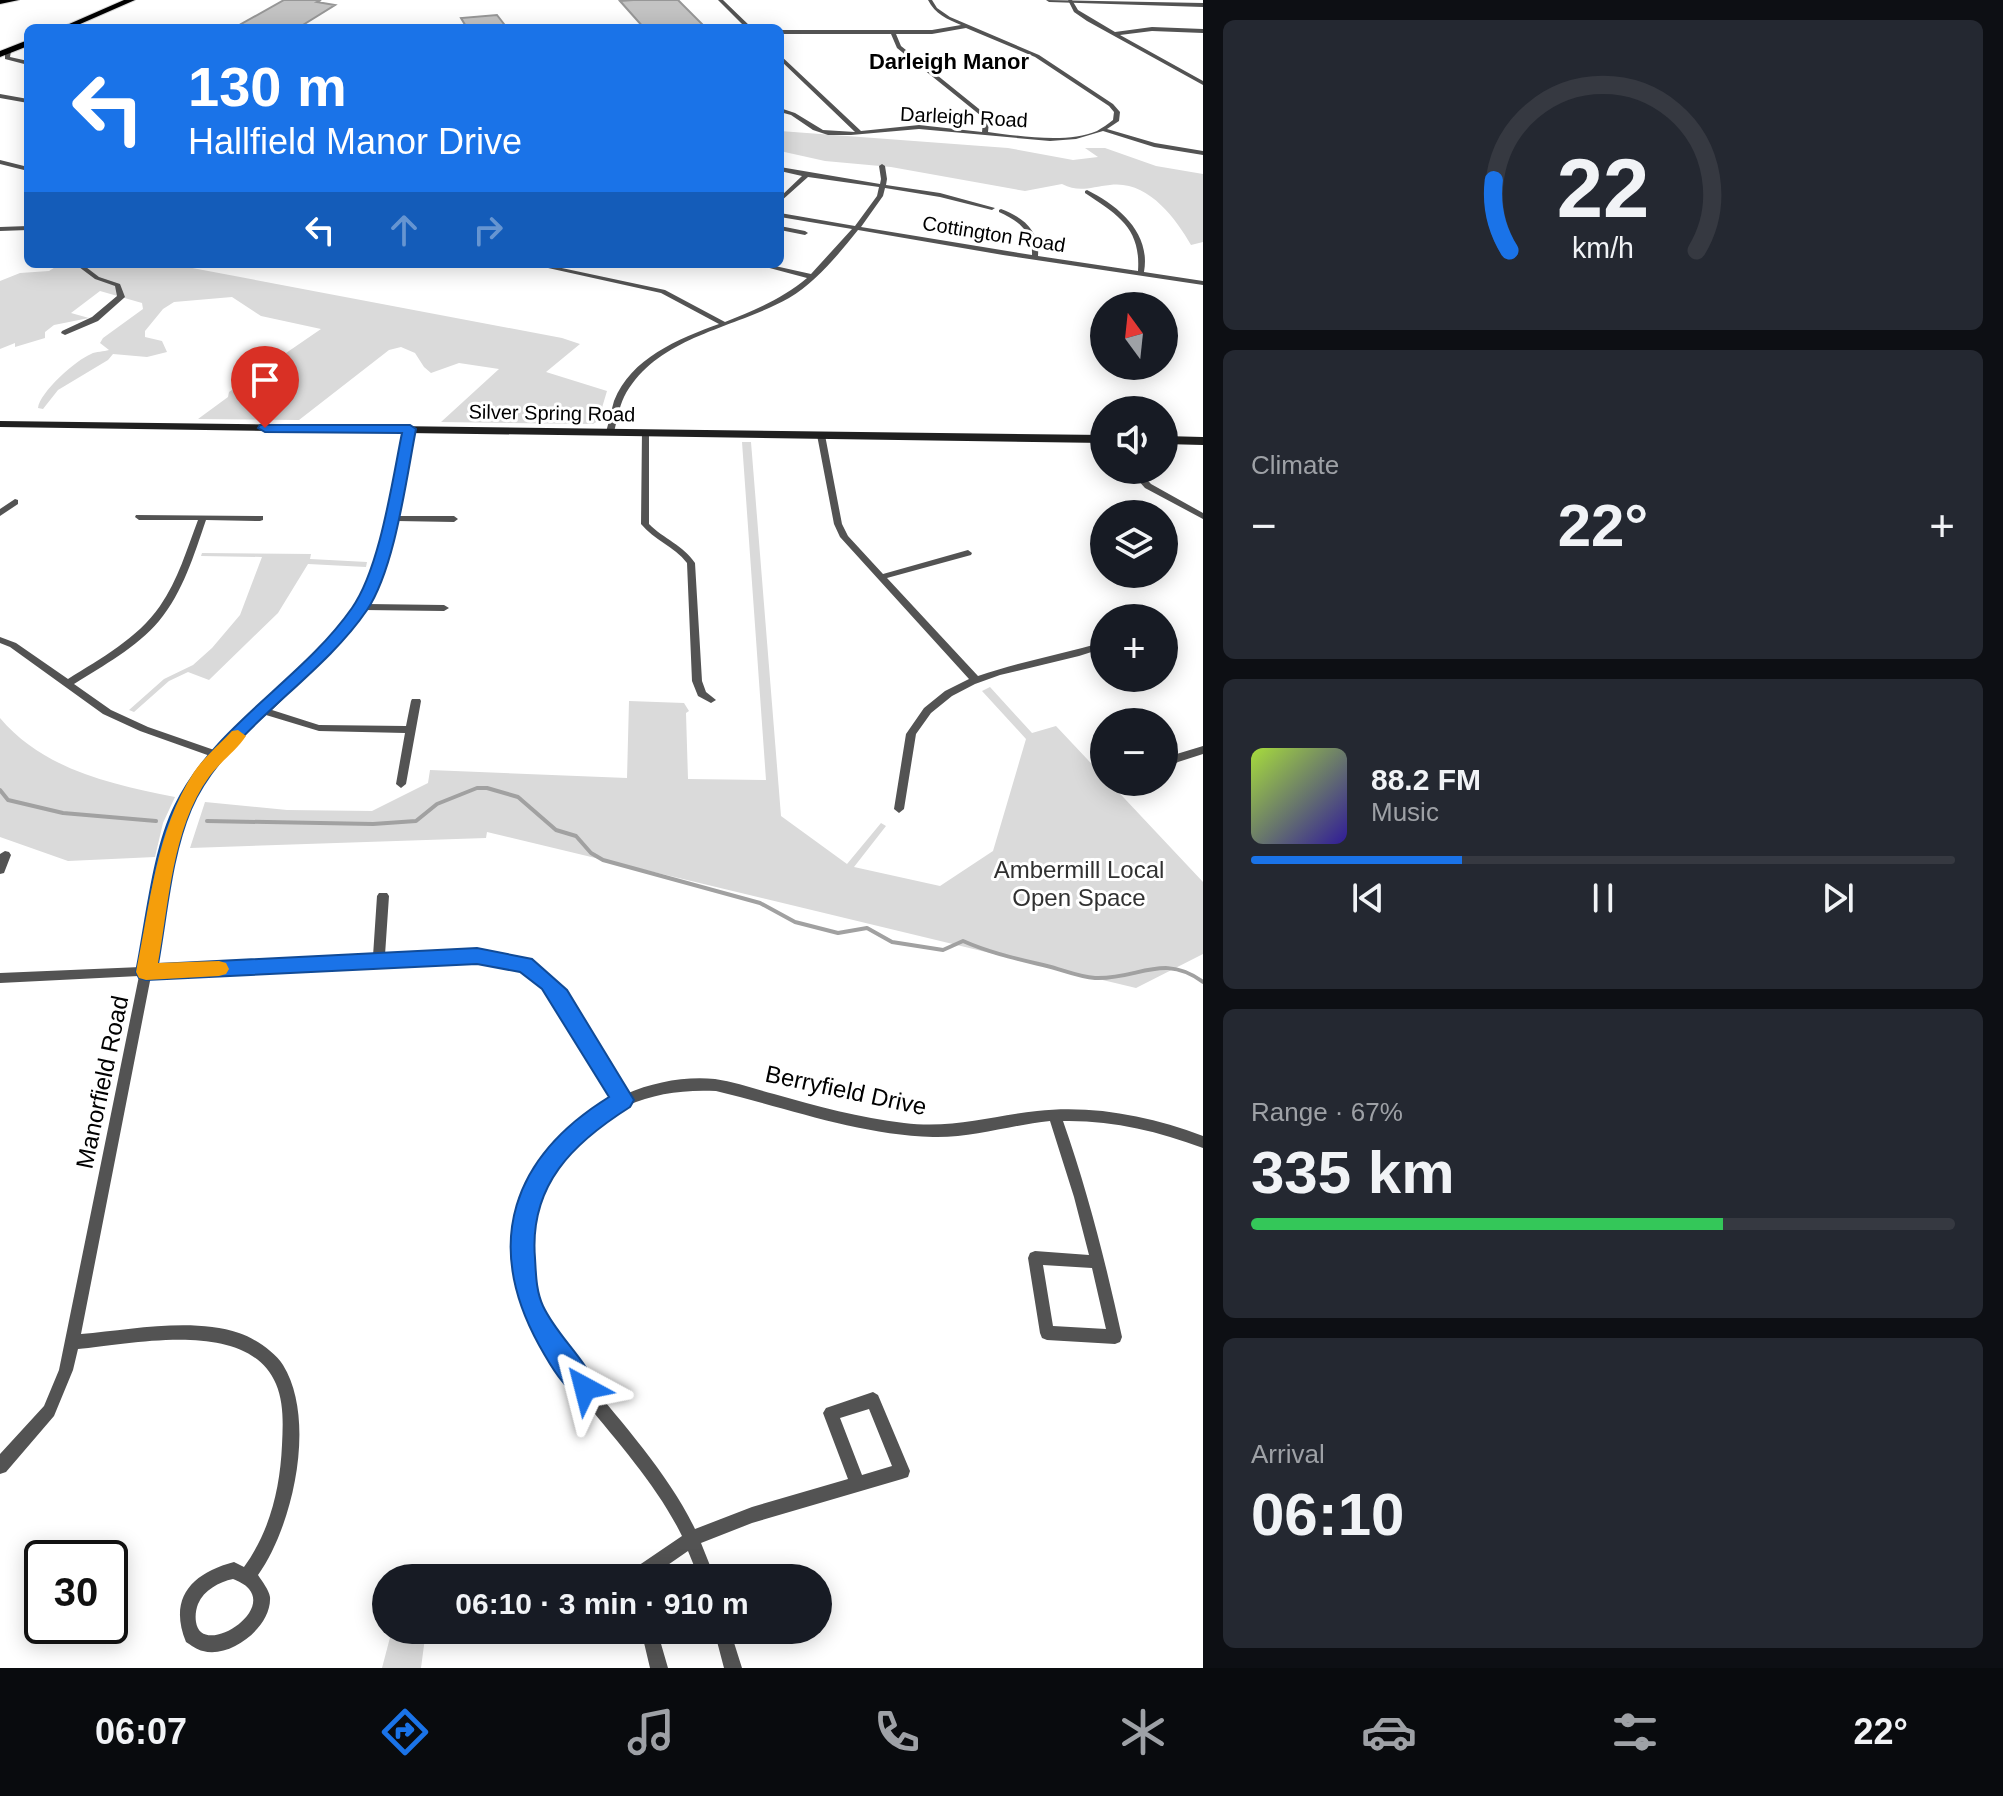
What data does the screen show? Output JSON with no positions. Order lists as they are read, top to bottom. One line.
{"streets":{"main road":["Silver Spring Road"],"street":["Darleigh Road","Cottington Road","Manorfield Road","Berryfield Drive"]},"crossings":[["Silver Spring Road","Manorfield Road"]],"districts":["Darleigh Manor"],"parks":["Ambermill Local Open Space"],"north":"top","page":{"turn":["130 m","Hallfield Manor Drive"],"map_buttons":["+","−"],"tile":["Climate",["Range · 67%","335 km"],["Arrival","06:10"]],"heat":["−","22°","+"],"song":["88.2 FM","Music"],"limit":"30","trip":"06:10 · 3 min · 910 m","tabs":["06:07","22°"],"gauge":["22","km/h"]}}
